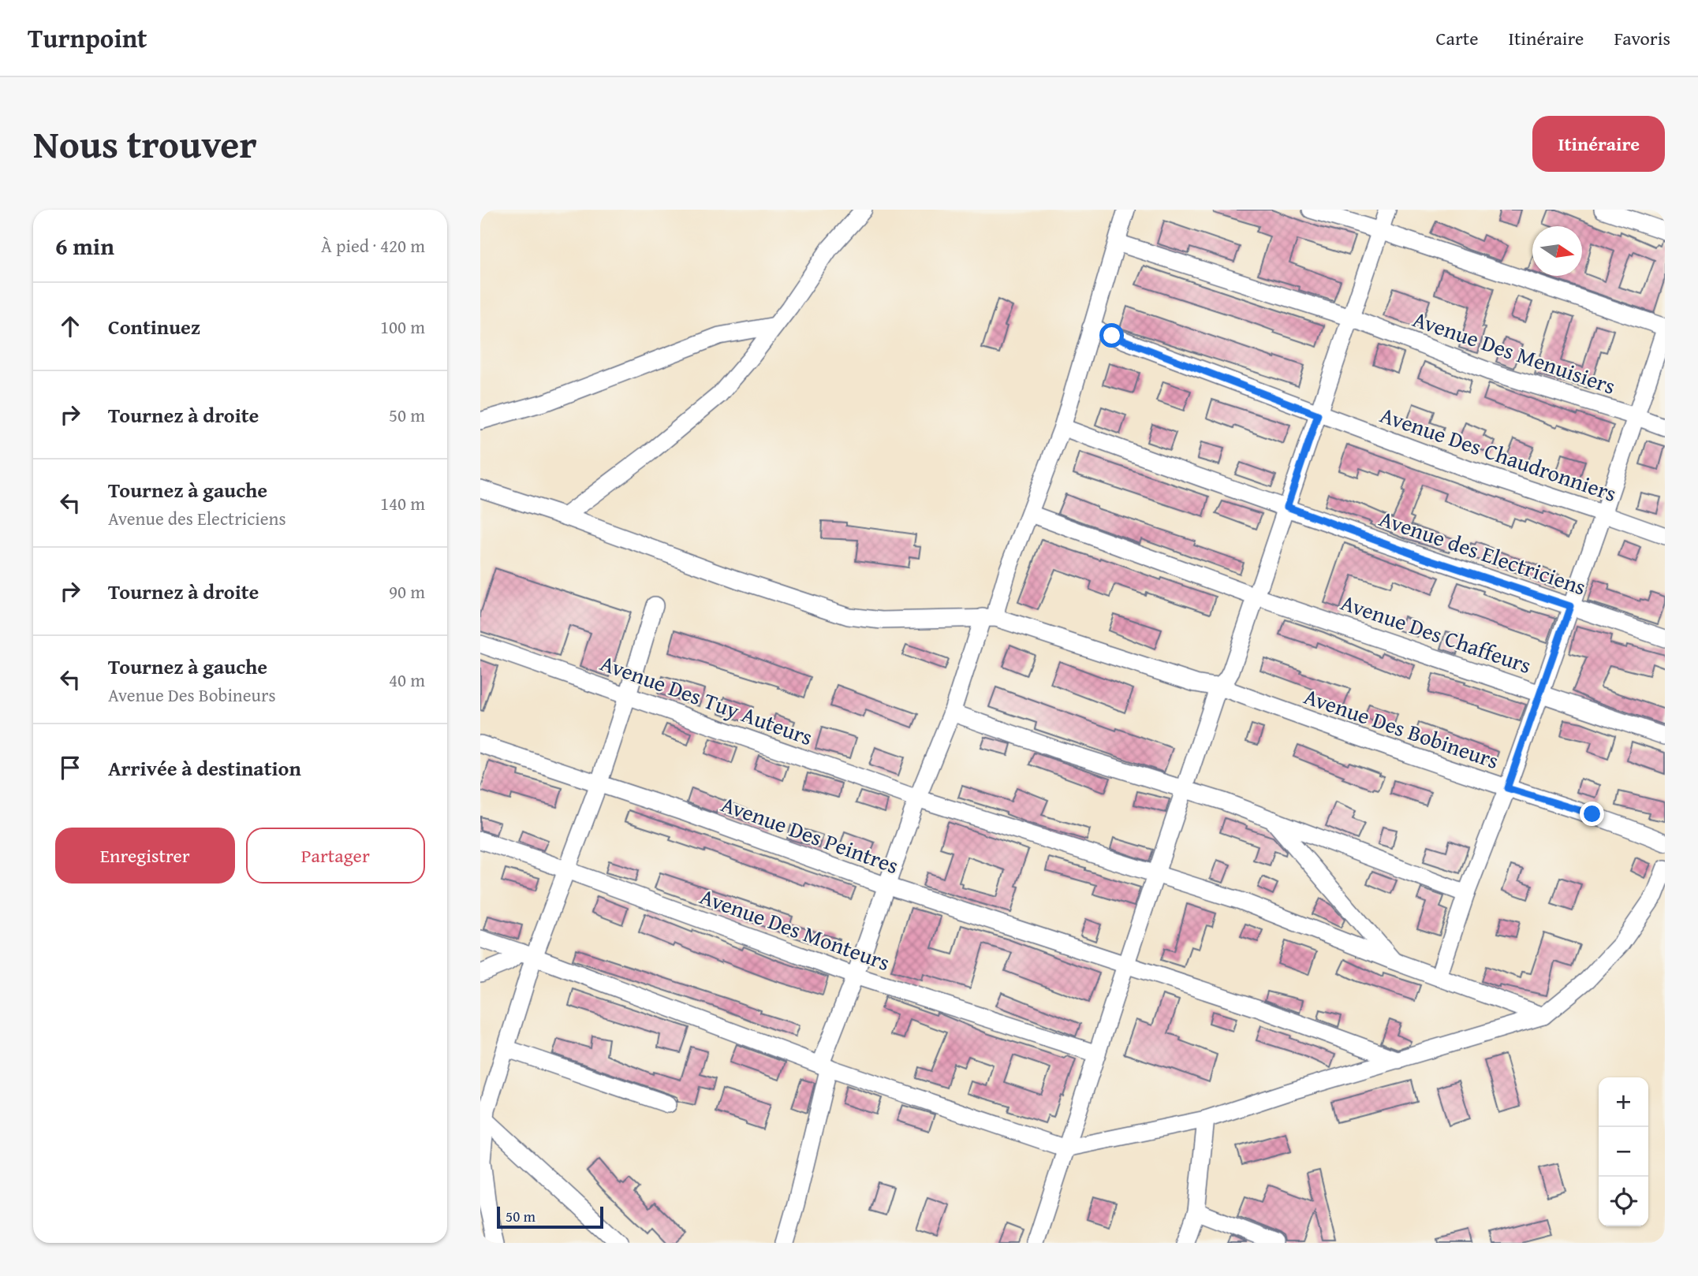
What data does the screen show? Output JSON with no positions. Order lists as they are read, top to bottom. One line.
{"streets":{"street":["Avenue Des Menuisiers","Avenue Des Chaudronniers","Avenue des Electriciens","Avenue Des Chaffeurs","Avenue Des Tuy Auteurs","Avenue Des Bobineurs","Avenue Des Peintres","Avenue Des Monteurs"]},"scale_bar":"50 m","north":"right","page":{"header":"Turnpoint","nav":["Carte","Itinéraire","Favoris"],"title":"Nous trouver","buttons":["Itinéraire",["Enregistrer","Partager"]],"heading":["6 min","À pied · 420 m"],"list":[["Continuez","100 m"],["Tournez à droite","50 m"],["Tournez à gauche","Avenue des Electriciens","140 m"],["Tournez à droite","90 m"],["Tournez à gauche","Avenue Des Bobineurs","40 m"],"Arrivée à destination"],"map_buttons":["+","−"],"scale":"50 m"}}
